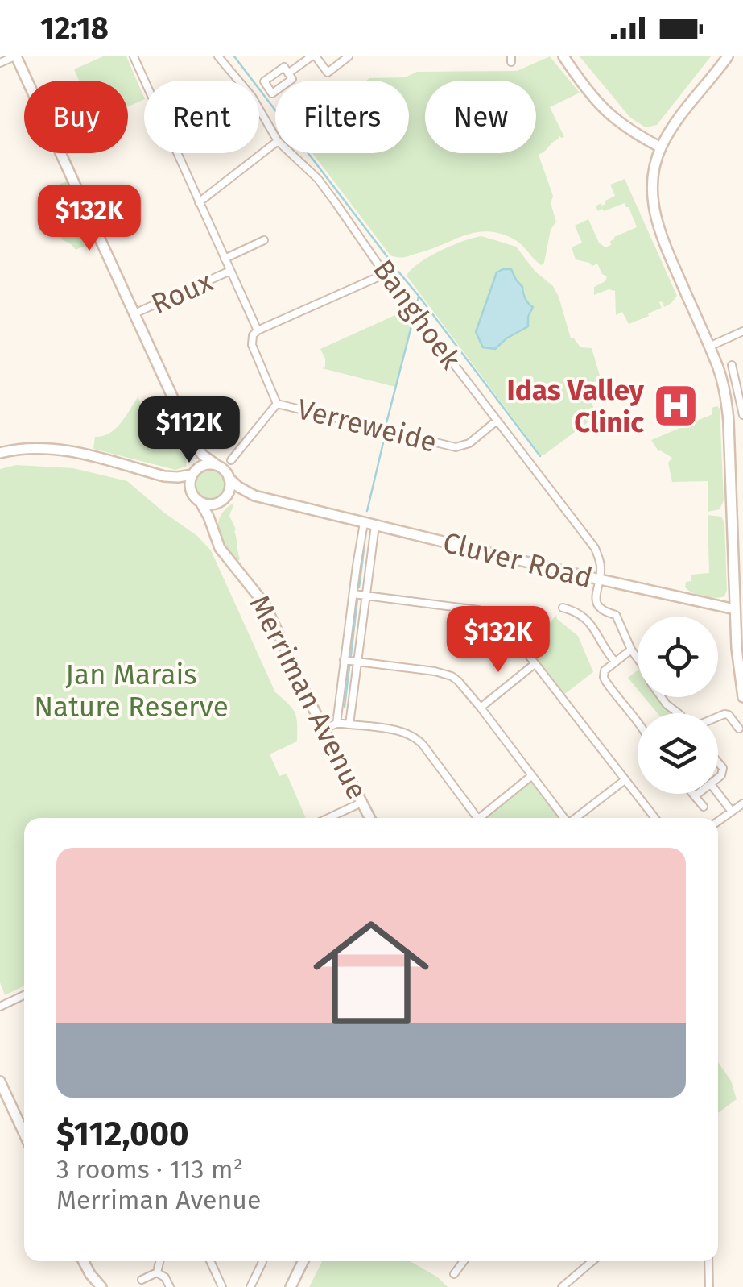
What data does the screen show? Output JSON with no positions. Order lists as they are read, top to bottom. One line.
{"streets":{"street":["Roux","Banghoek","Verreweide","Cluver Road","Merriman Avenue"]},"crossings":[["Banghoek","Verreweide"],["Banghoek","Cluver Road"],["Cluver Road","Merriman Avenue"]],"parks":["Jan Marais Nature Reserve"],"places":{"hospital":["Idas Valley Clinic"]},"page":{"status":"12:18","chip":["Buy","Rent","Filters","New"],"price":["$132K","$112K","$132K"],"list":[{"name":"$112,000","note":"3 rooms · 113 m² · Merriman Avenue"}]}}
